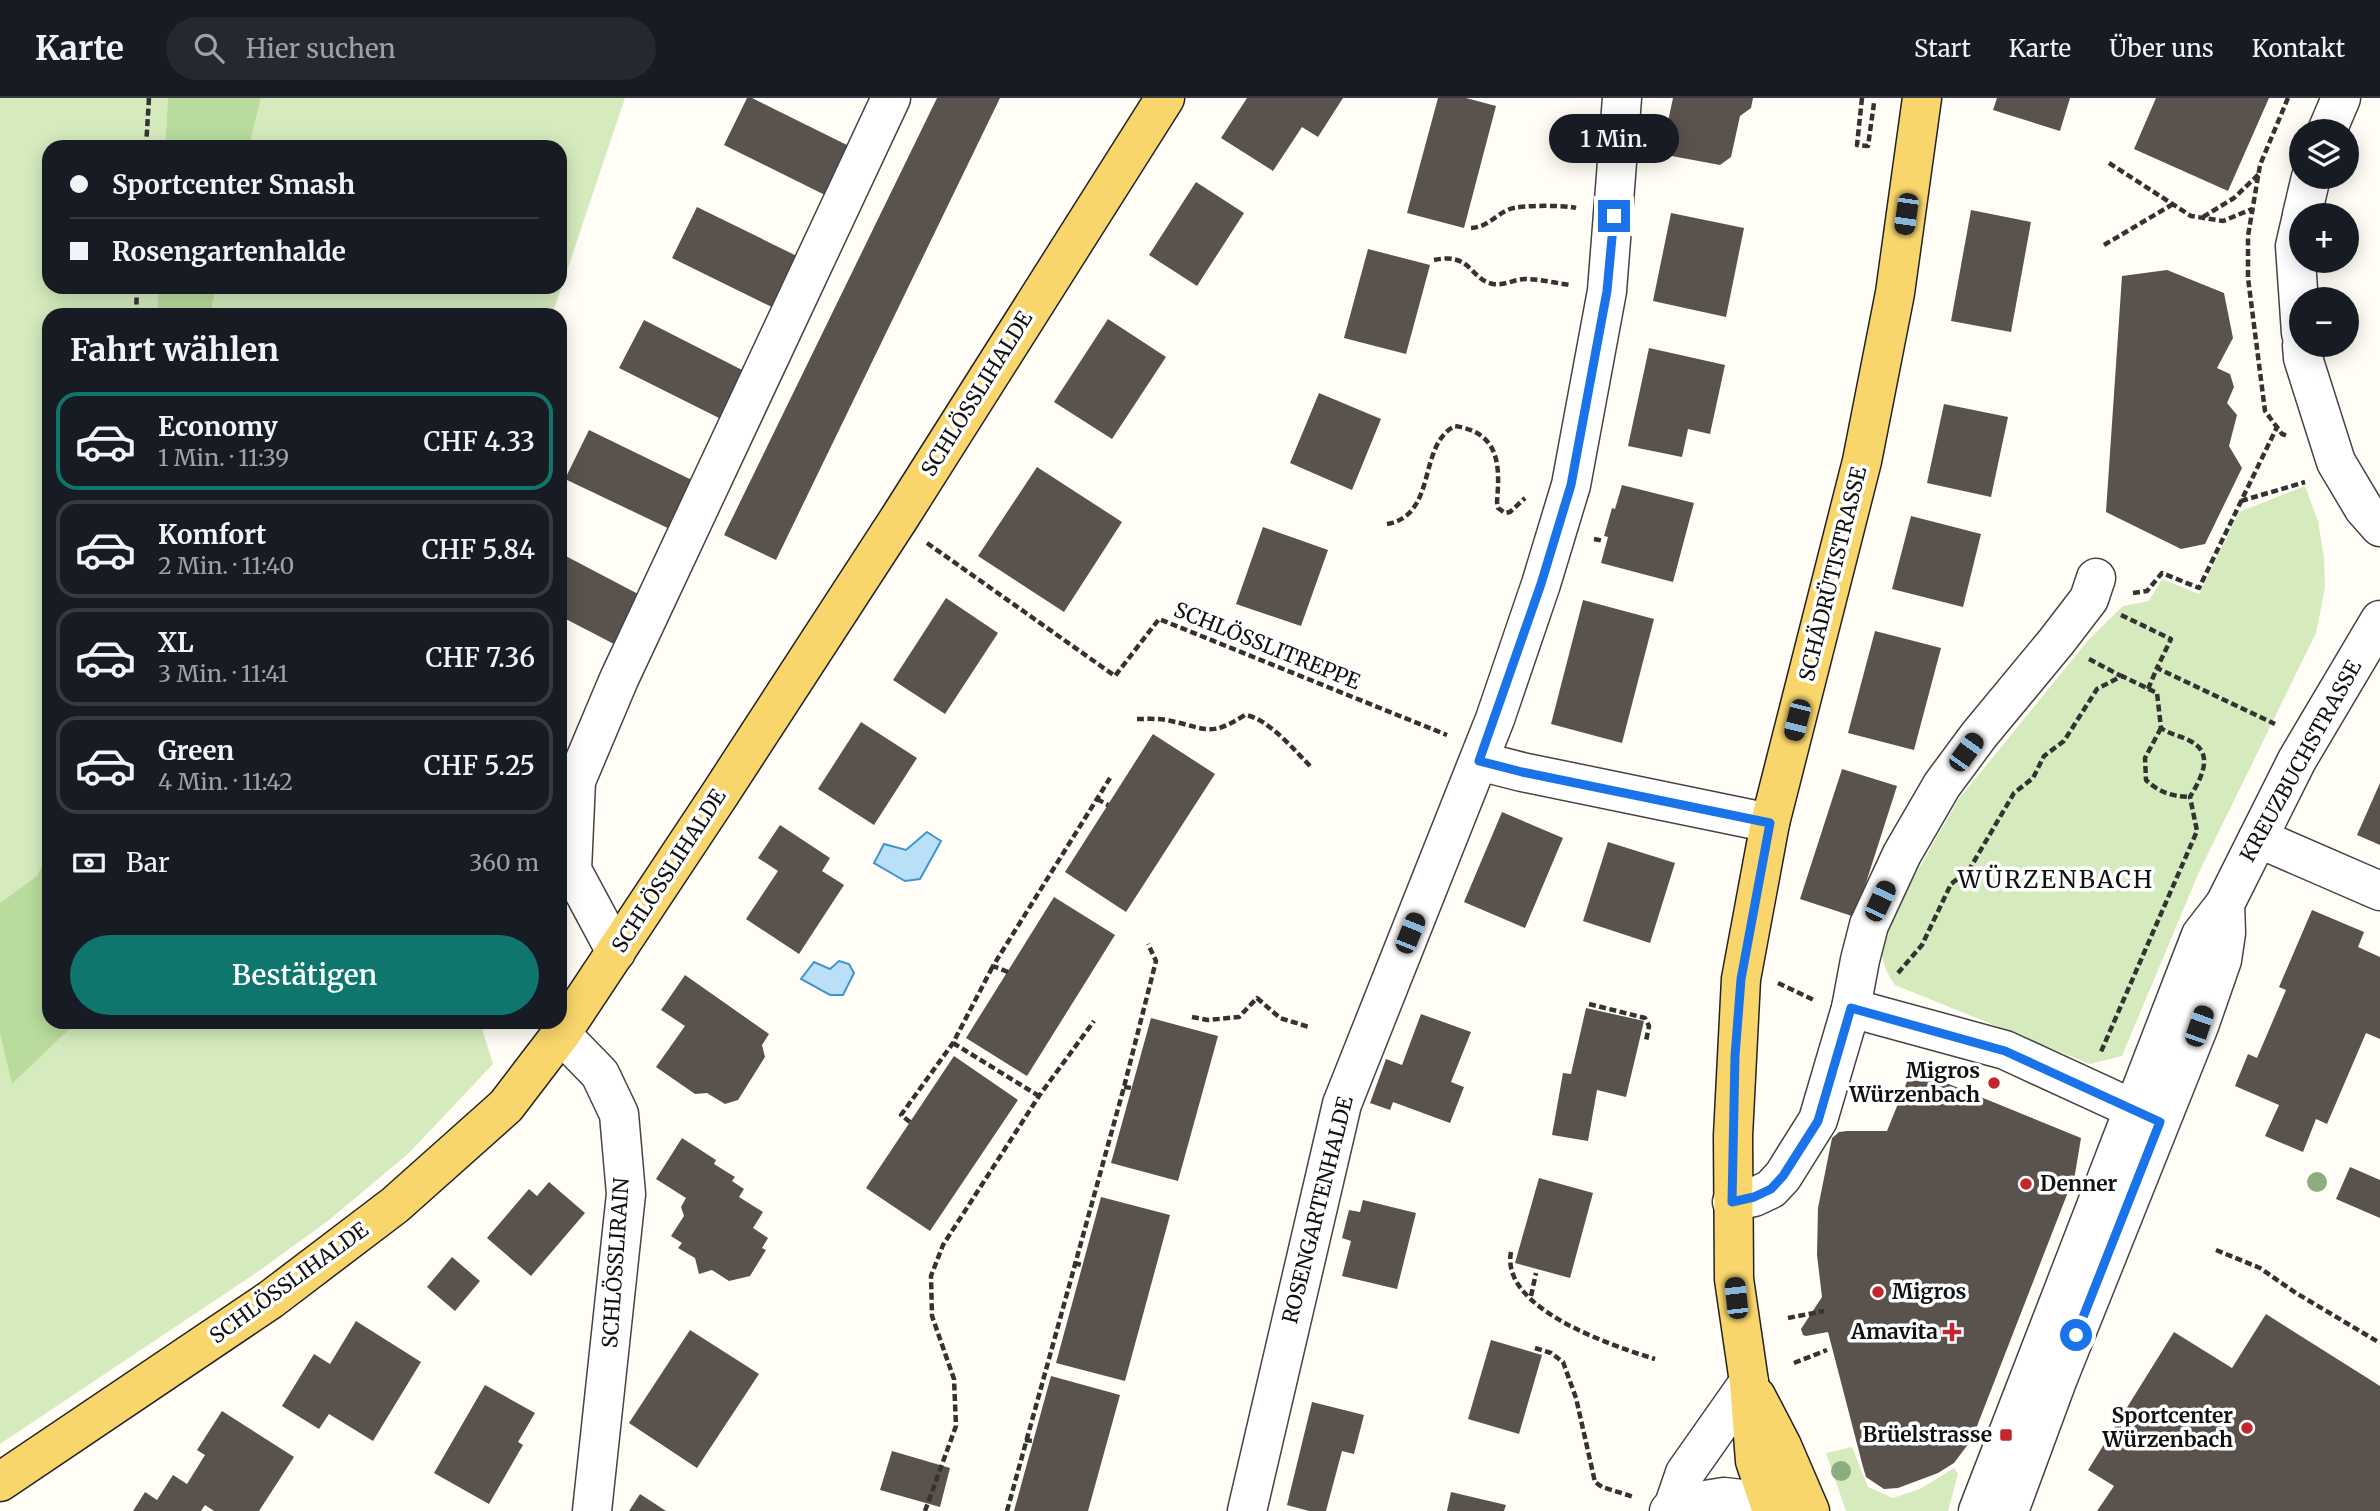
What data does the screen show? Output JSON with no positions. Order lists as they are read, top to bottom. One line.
{"streets":{"main road":["SCHLÖSSLIHALDE","SCHÄDRÜTISTRASSE"],"street":["KREUZBUCHSTRASSE","ROSENGARTENHALDE","SCHLÖSSLIRAIN"],"path":["SCHLÖSSLITREPPE"]},"crossings":[["SCHLÖSSLIHALDE","SCHLÖSSLIRAIN"],["SCHLÖSSLITREPPE","ROSENGARTENHALDE"]],"districts":["WÜRZENBACH"],"places":{"other":["Migros Würzenbach","Denner","Migros","Sportcenter Würzenbach"],"health":["Amavita"],"transit":["Brüelstrasse"]},"page":{"header":"Karte","search":"Hier suchen","nav":["Start","Karte","Über uns","Kontakt"],"bubble":"1 Min.","map_buttons":["+","−"],"banner":["Sportcenter Smash","Rosengartenhalde"],"heading":"Fahrt wählen","list":[{"name":"Economy","note":"1 Min. · 11:39","value":"CHF 4.33"},{"name":"Komfort","note":"2 Min. · 11:40","value":"CHF 5.84"},{"name":"XL","note":"3 Min. · 11:41","value":"CHF 7.36"},{"name":"Green","note":"4 Min. · 11:42","value":"CHF 5.25"}],"pay":["Bar","360 m"],"buttons":"Bestätigen"}}
